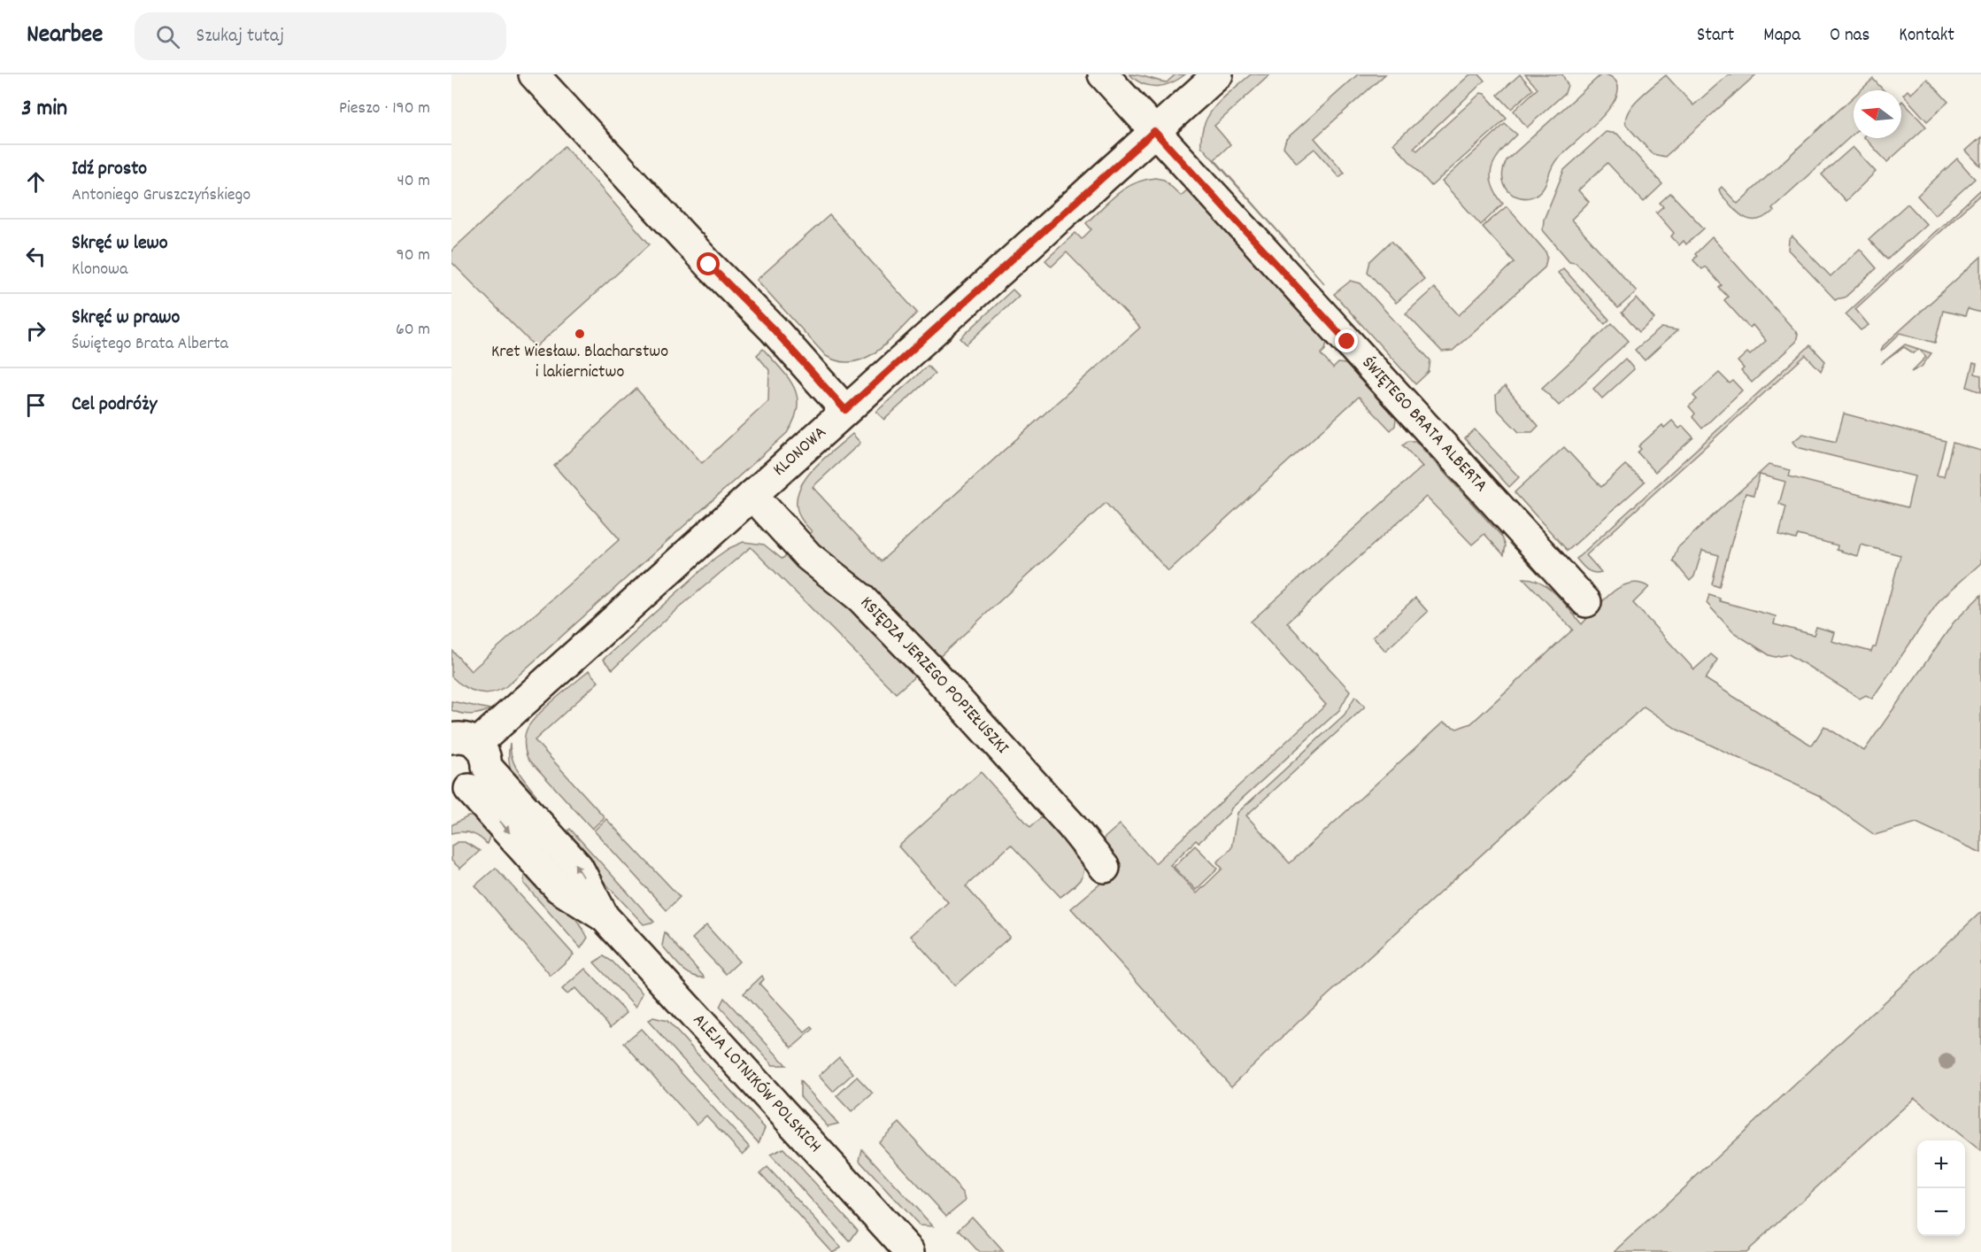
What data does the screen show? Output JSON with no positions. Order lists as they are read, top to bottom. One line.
{"streets":{"street":["ŚWIĘTEGO BRATA ALBERTA","KLONOWA","KSIĘDZA JERZEGO POPIEŁUSZKI","ALEJA LOTNIKÓW POLSKICH"]},"crossings":[["ŚWIĘTEGO BRATA ALBERTA","KLONOWA"],["KLONOWA","KSIĘDZA JERZEGO POPIEŁUSZKI"],["KLONOWA","ALEJA LOTNIKÓW POLSKICH"]],"places":["Kret Wiesław. Blacharstwo i lakiernictwo"],"north":"left","page":{"header":"Nearbee","search":"Szukaj tutaj","nav":["Start","Mapa","O nas","Kontakt"],"heading":["3 min","Pieszo · 190 m"],"list":[["Idź prosto","Antoniego Gruszczyńskiego","40 m"],["Skręć w lewo","Klonowa","90 m"],["Skręć w prawo","Świętego Brata Alberta","60 m"],"Cel podróży"],"map_buttons":["+","−"]}}
